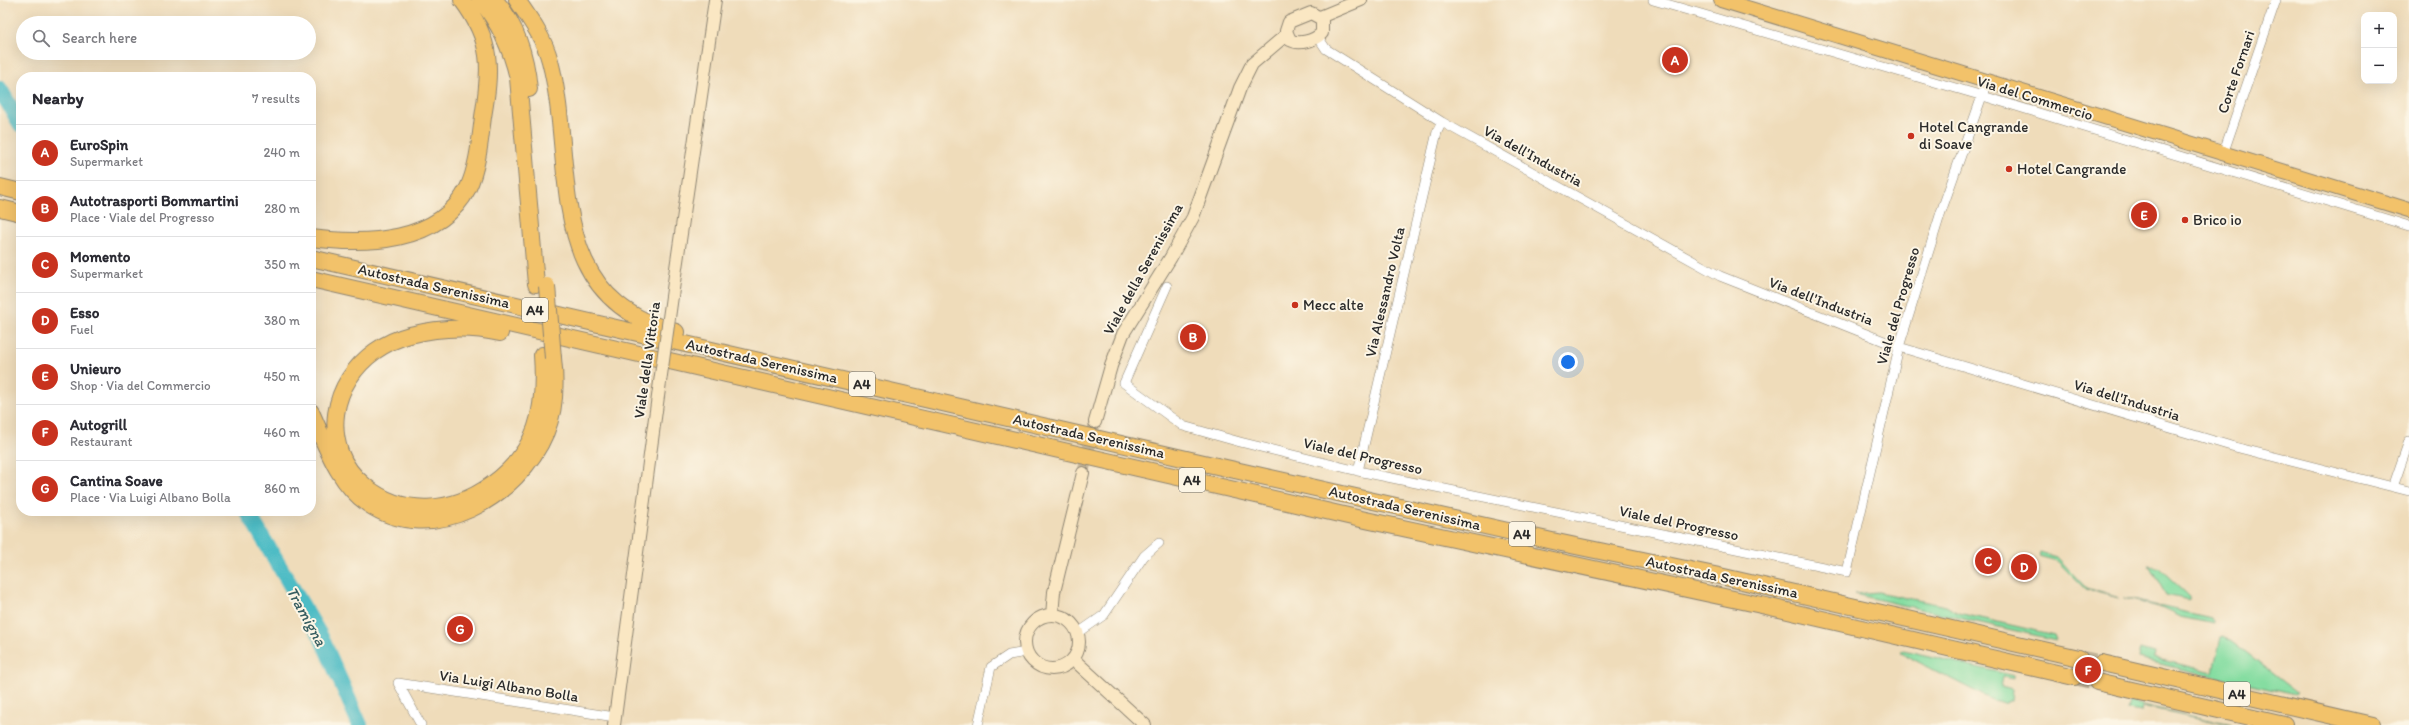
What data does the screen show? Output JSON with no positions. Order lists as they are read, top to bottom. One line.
{"streets":{"highway":["Autostrada Serenissima","A4"],"street":["Corte Fornari","Via del Commercio","Via dell'Industria","Viale della Serenissima","Via Alessandro Volta","Viale del Progresso","Viale della Vittoria","Via Luigi Albano Bolla"]},"crossings":[["Via del Commercio","Viale del Progresso"],["Via dell'Industria","Viale della Serenissima"],["Via dell'Industria","Via Alessandro Volta"],["Via dell'Industria","Viale del Progresso"],["Via Alessandro Volta","Viale del Progresso"],["Viale della Vittoria","Via Luigi Albano Bolla"]],"water":["Tramigna"],"places":["Hotel Cangrande di Soave","Hotel Cangrande","Brico io","Mecc alte"],"page":{"map_buttons":["+","−"],"search":"Search here","pins":["A","E","B","C","D","G","F"],"heading":["Nearby","7 results"],"list":[{"mark":"A","name":"EuroSpin","note":"Supermarket","value":"240 m"},{"mark":"B","name":"Autotrasporti Bommartini","note":"Place · Viale del Progresso","value":"280 m"},{"mark":"C","name":"Momento","note":"Supermarket","value":"350 m"},{"mark":"D","name":"Esso","note":"Fuel","value":"380 m"},{"mark":"E","name":"Unieuro","note":"Shop · Via del Commercio","value":"450 m"},{"mark":"F","name":"Autogrill","note":"Restaurant","value":"460 m"},{"mark":"G","name":"Cantina Soave","note":"Place · Via Luigi Albano Bolla","value":"860 m"}]}}
